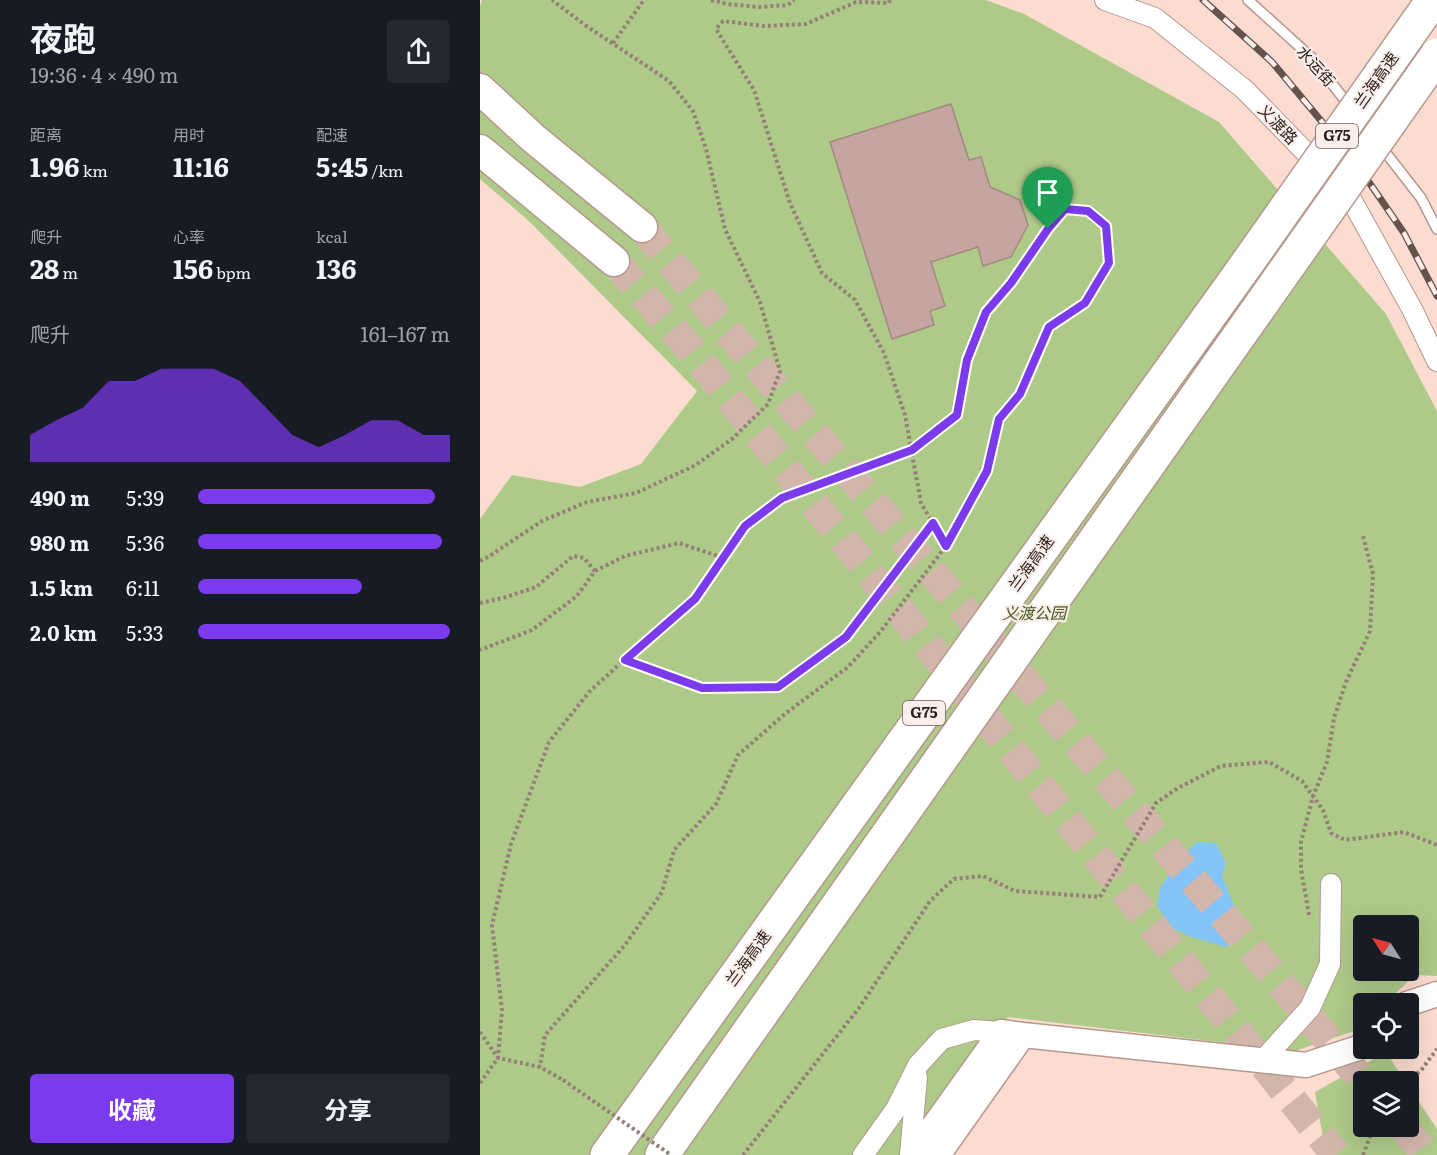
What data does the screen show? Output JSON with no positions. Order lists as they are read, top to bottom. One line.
{"streets":{"highway":["兰海高速","G75"],"street":["义渡路"],"lane":["水运街"]},"parks":["义渡公园"],"north":"top left","page":{"heading":["夜跑","19:36 · 4 × 490 m"],"stats":[["距离","1.96 km"],["用时","11:16"],["配速","5:45 /km"],["爬升","28 m"],["心率","156 bpm"],["kcal","136"]],"chart":["爬升","161–167 m"],"list":[{"name":"490 m","note":"5:39"},{"name":"980 m","note":"5:36"},{"name":"1.5 km","note":"6:11"},{"name":"2.0 km","note":"5:33"}],"buttons":["收藏","分享"]}}
